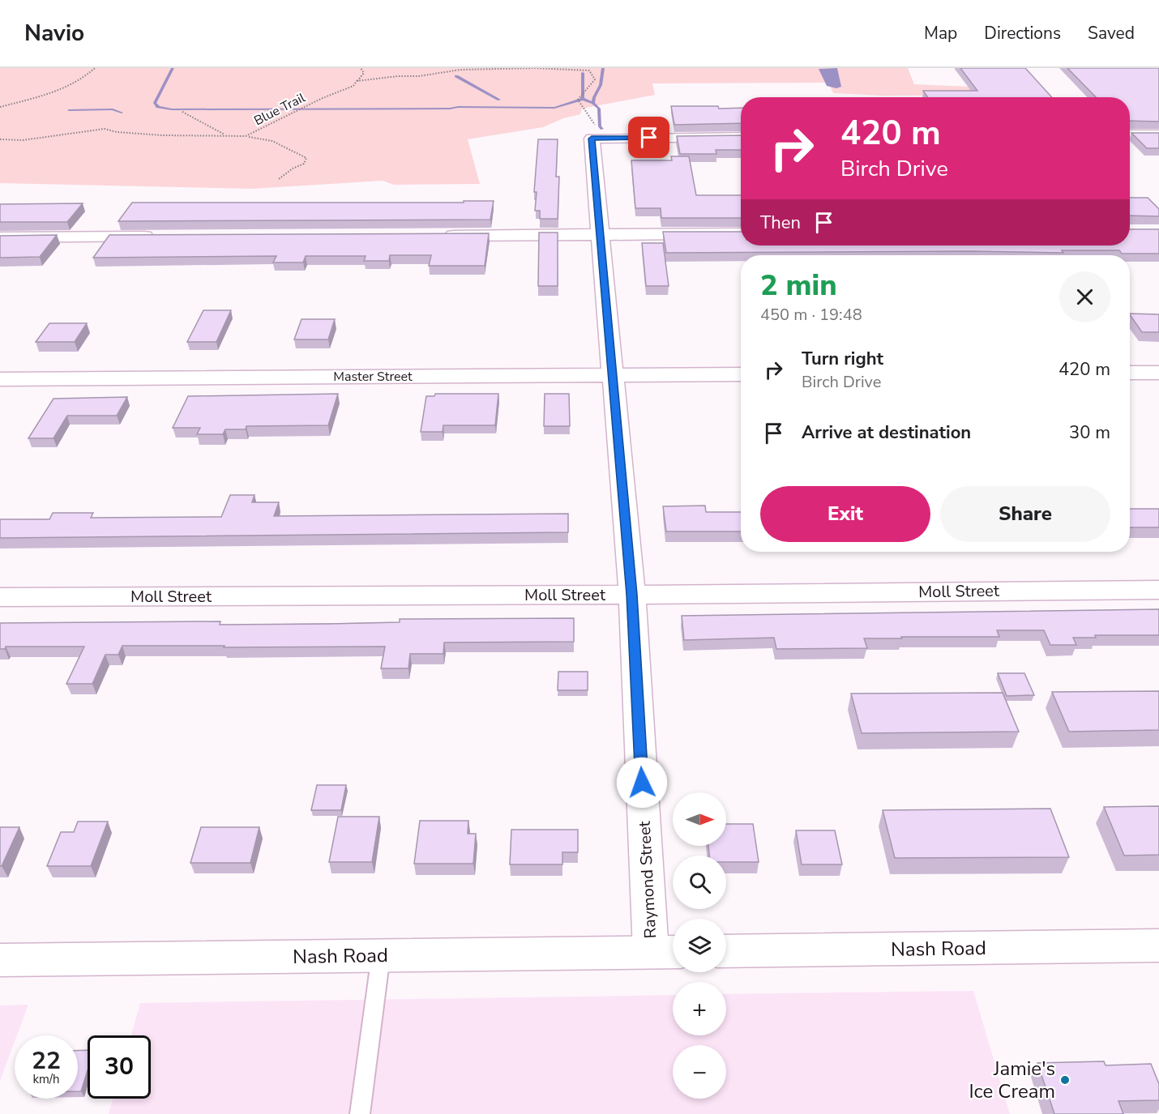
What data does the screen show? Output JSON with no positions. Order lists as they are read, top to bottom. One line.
{"streets":{"street":["Master Street","Moll Street","Raymond Street","Nash Road"],"path":["Blue Trail"]},"crossings":[["Blue Trail","Raymond Street"],["Master Street","Raymond Street"],["Moll Street","Raymond Street"],["Raymond Street","Nash Road"]],"places":["Jamie's Ice Cream"],"north":"right","page":{"header":"Navio","nav":["Map","Directions","Saved"],"turn":["420 m","Birch Drive"],"then":"Then","heading":["2 min","450 m · 19:48"],"list":[{"name":"Turn right","note":"Birch Drive","value":"420 m"},{"name":"Arrive at destination","value":"30 m"}],"buttons":["Exit","Share"],"map_buttons":["+","−"],"speed":"22 km/h","limit":"30"}}
